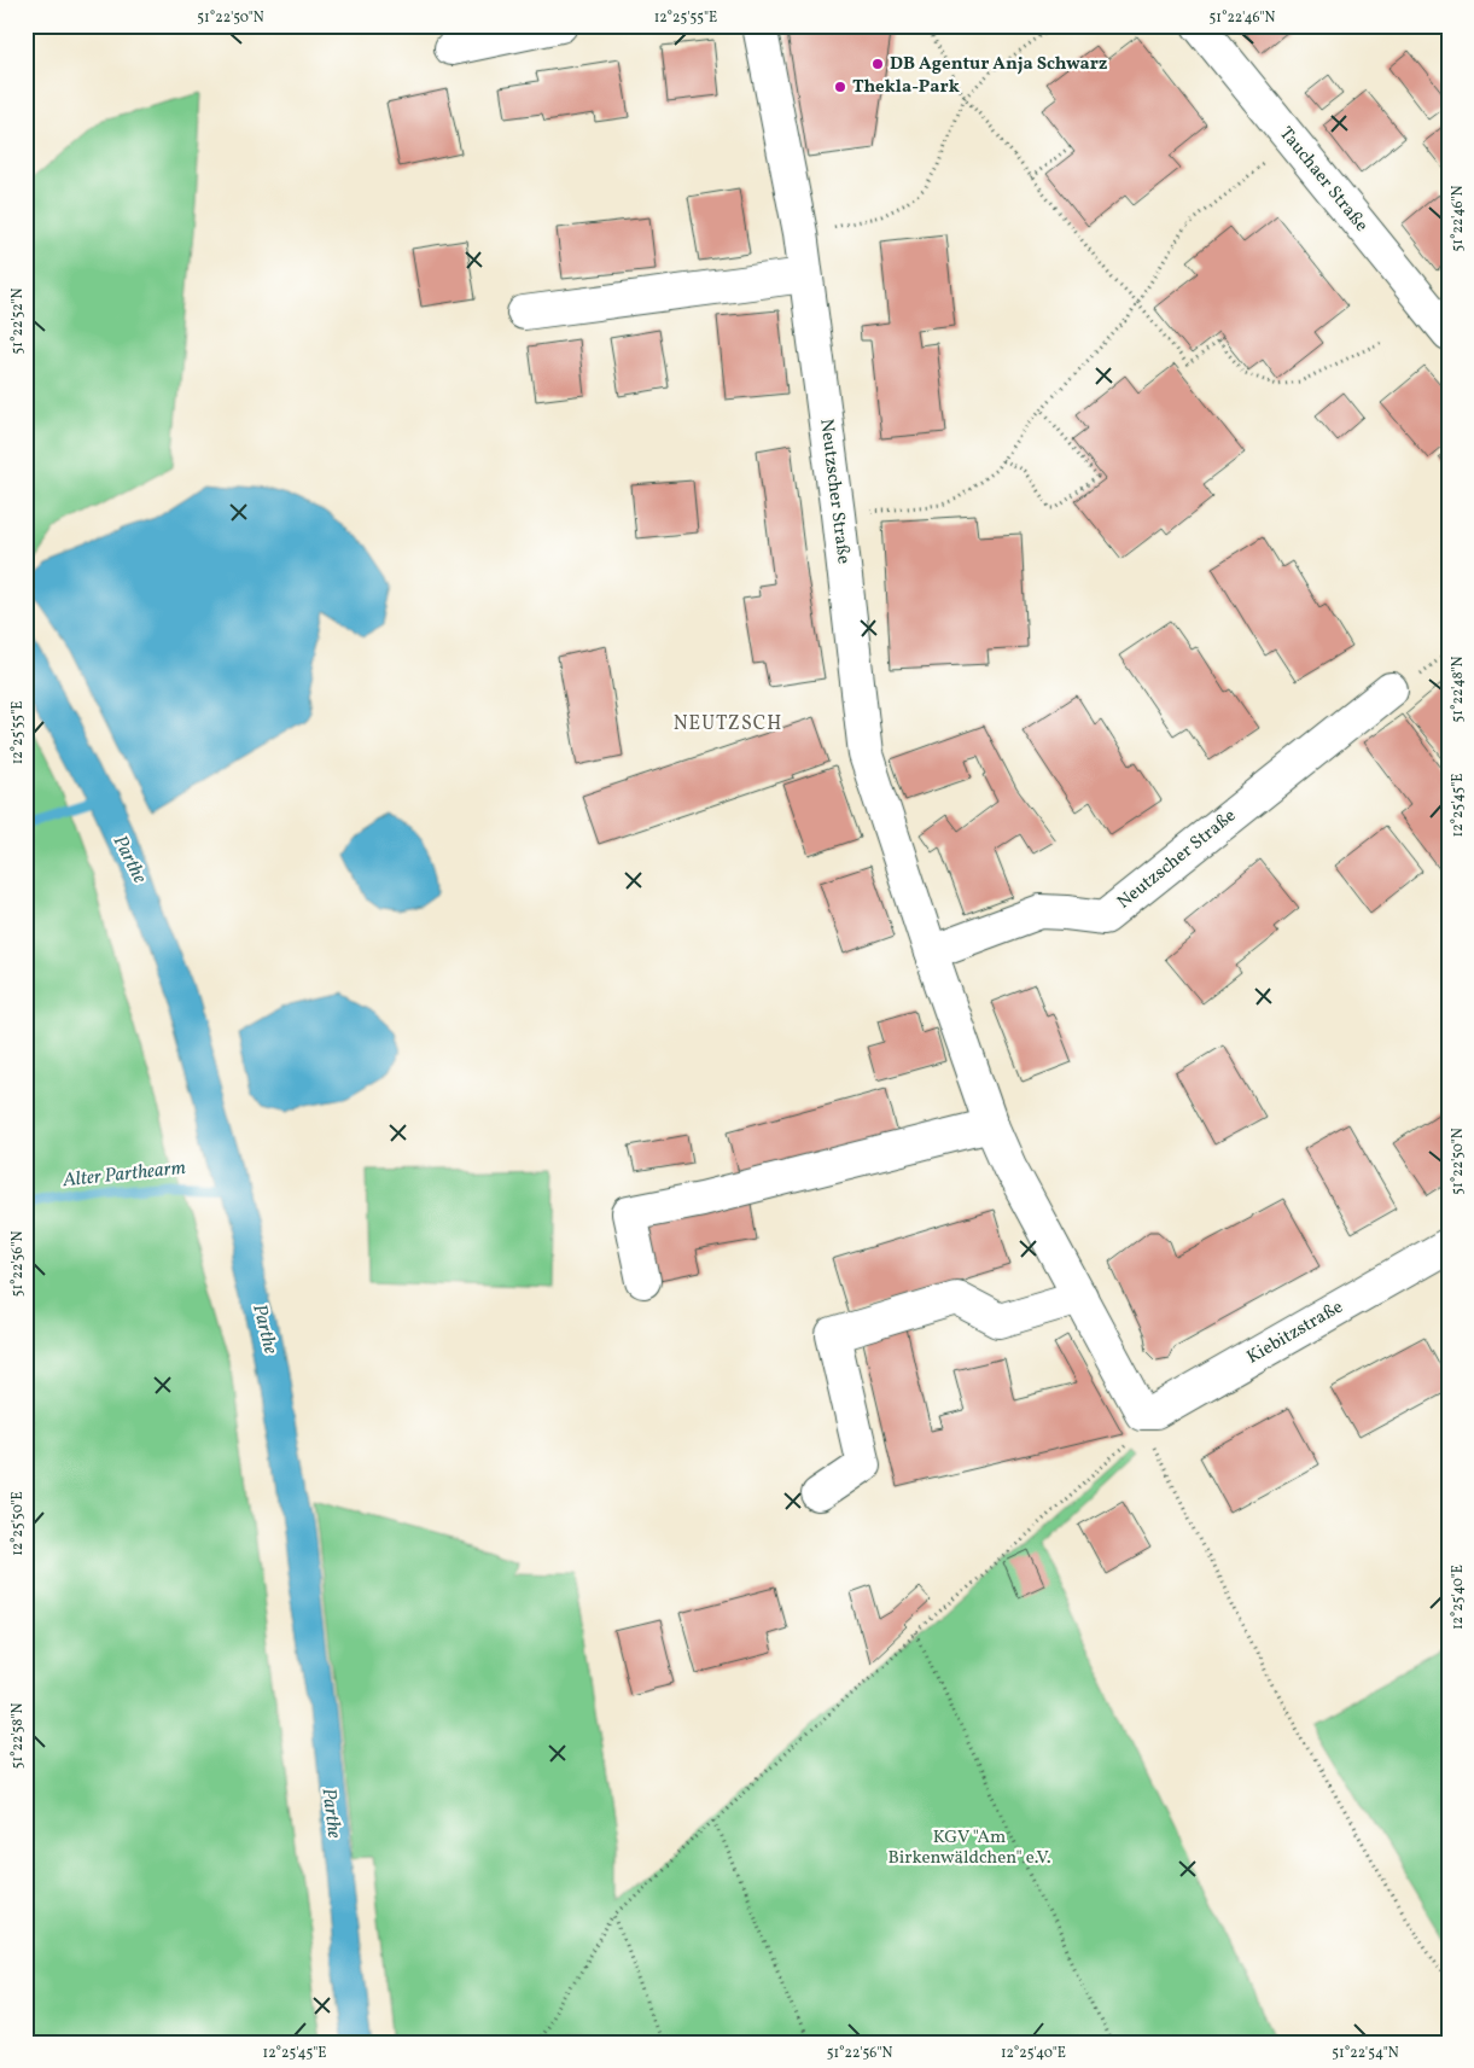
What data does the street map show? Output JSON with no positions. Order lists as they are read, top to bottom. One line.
{"streets":{"street":["Tauchaer Straße","Neutzscher Straße","Kiebitzstraße"]},"crossings":[["Neutzscher Straße","Kiebitzstraße"]],"districts":["NEUTZSCH"],"water":["Parthe","Alter Parthearm"],"parks":["KGV \"Am Birkenwäldchen\" e.V."],"places":["DB Agentur Anja Schwarz","Thekla-Park"],"coordinates":["51°22'50\"N","12°25'55\"E","51°22'46\"N","51°22'52\"N","51°22'48\"N","12°25'45\"E","51°22'56\"N","12°25'50\"E","12°25'40\"E","51°22'58\"N","51°22'54\"N"]}
